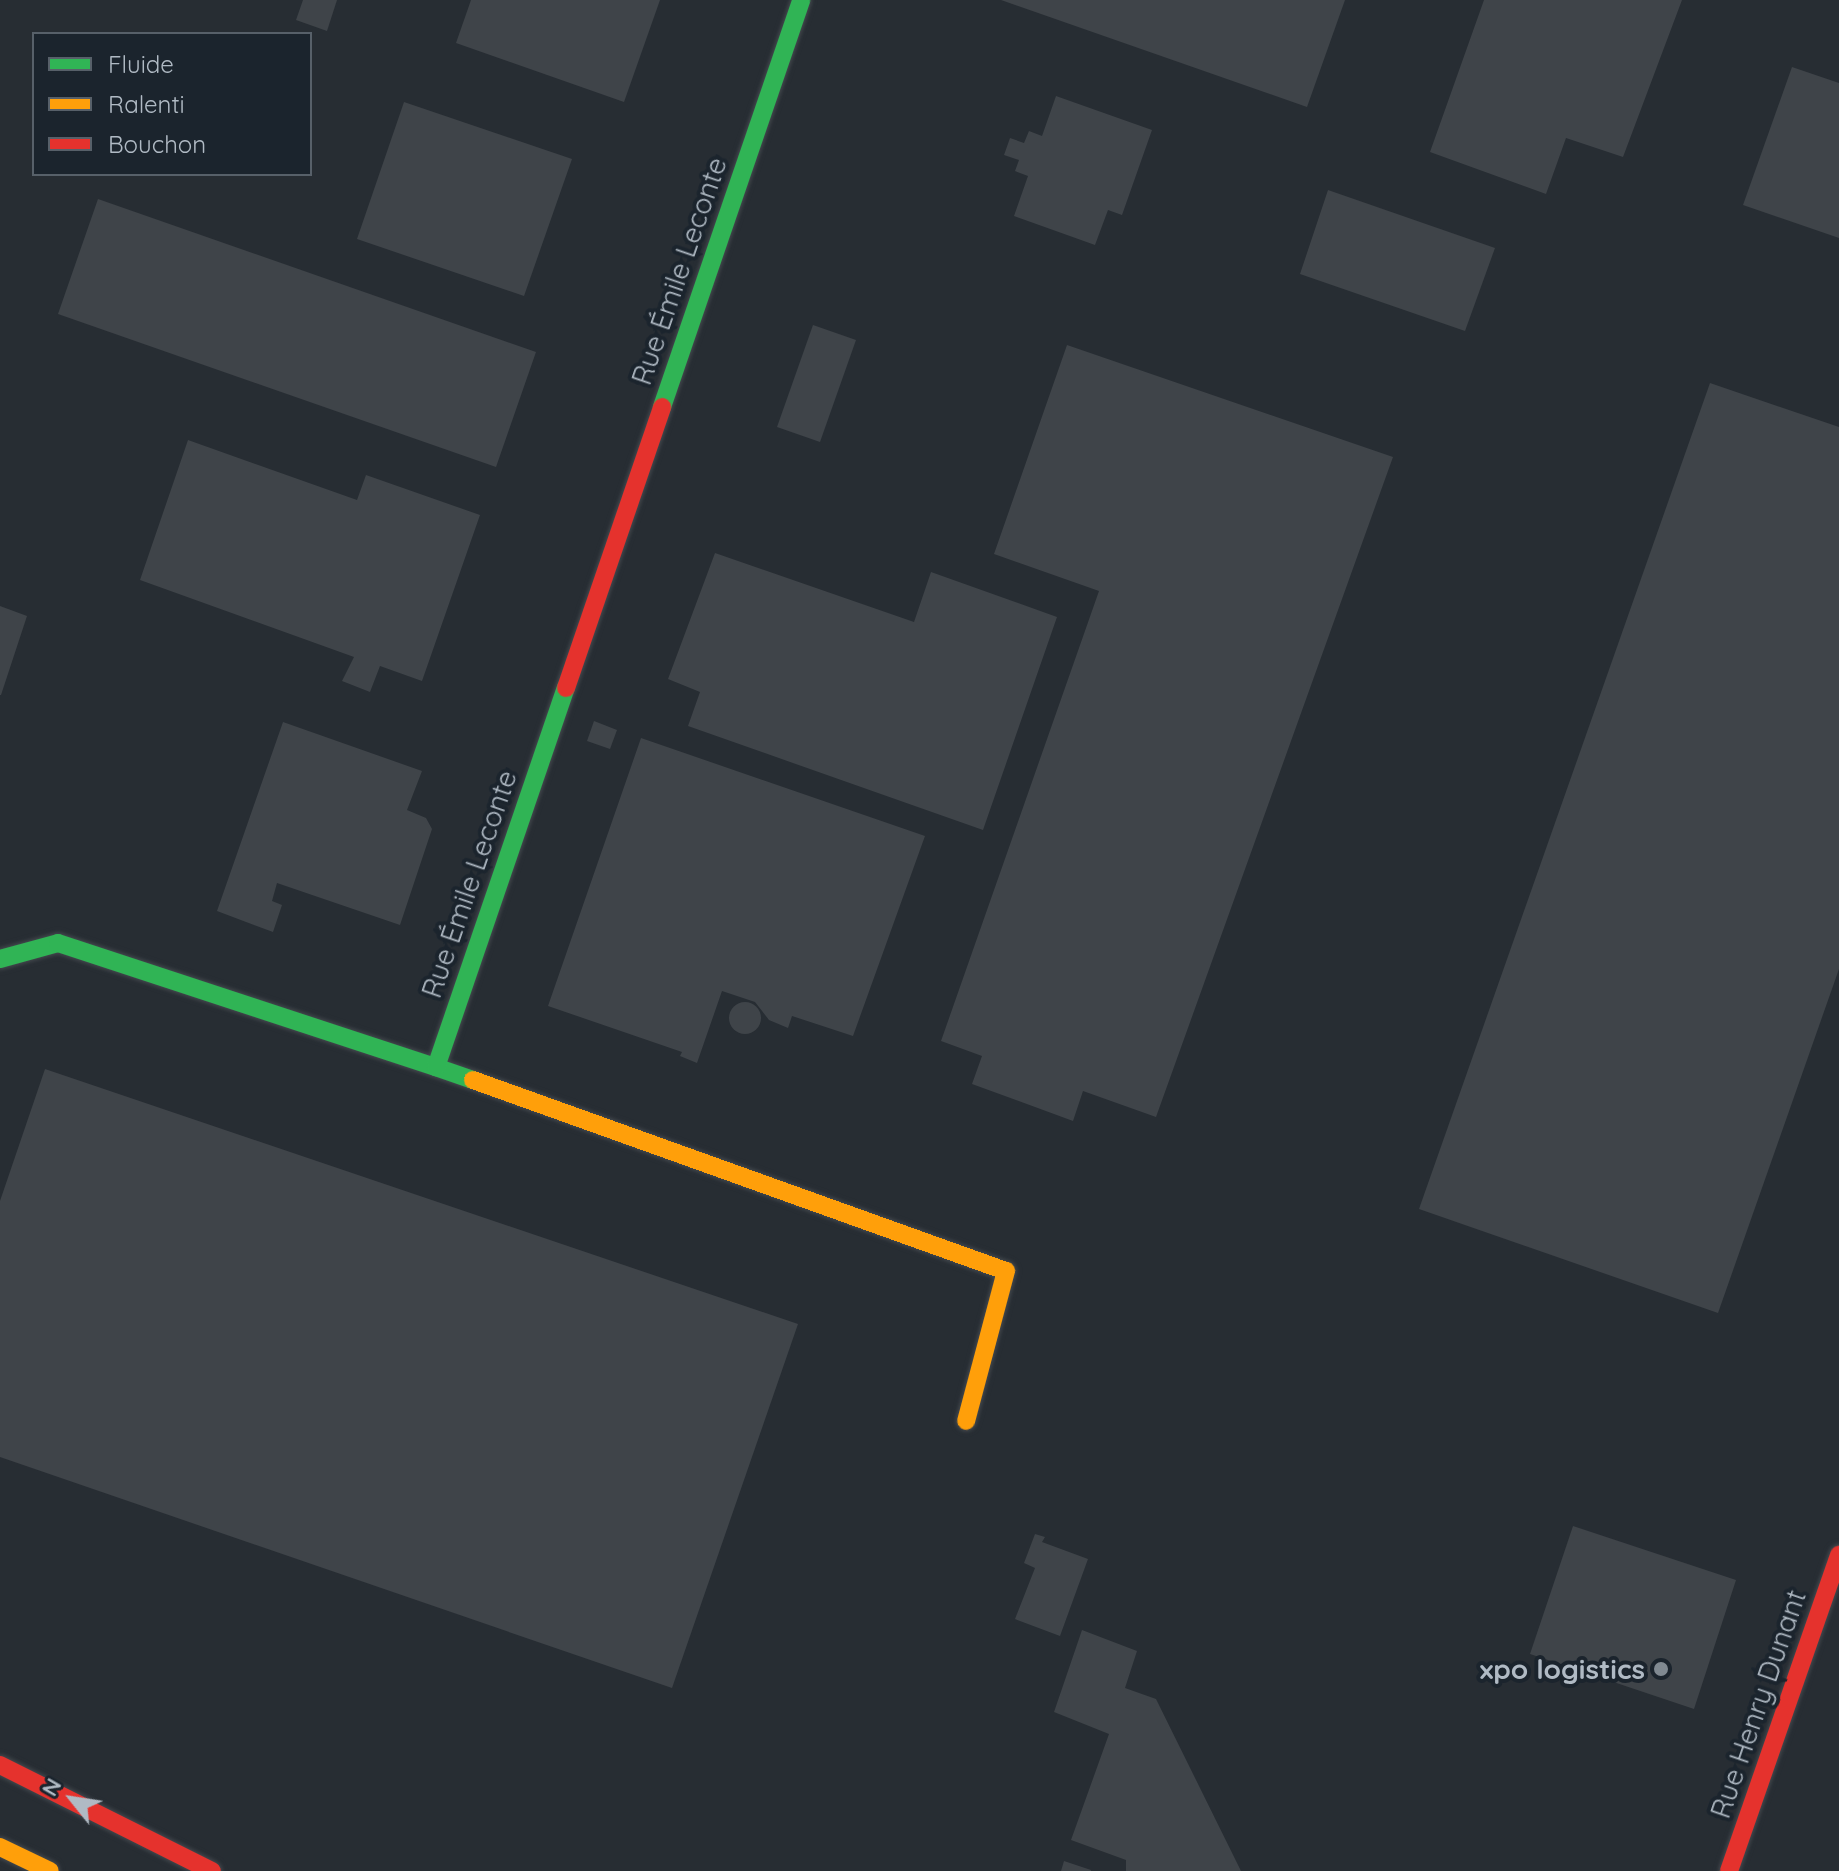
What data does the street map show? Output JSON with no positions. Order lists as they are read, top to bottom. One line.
{"streets":{"main road":["Rue Émile Leconte","Rue Henry Dunant"]},"places":["xpo logistics"],"legend":["Fluide","Ralenti","Bouchon"],"north":"top left"}
